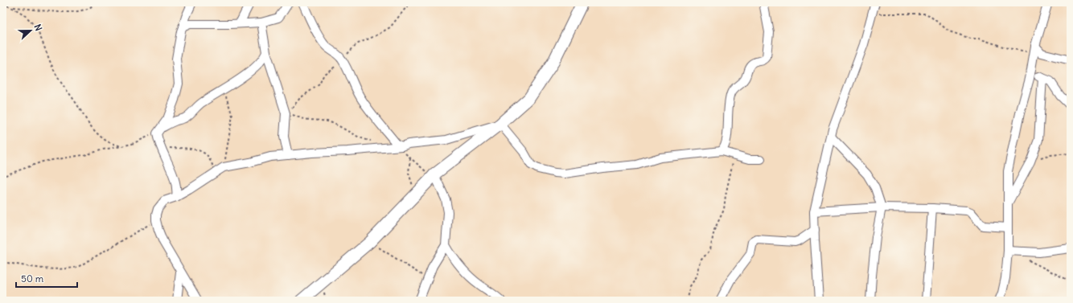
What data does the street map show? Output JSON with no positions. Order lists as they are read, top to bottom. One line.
{"scale_bar":"50 m","north":"right"}
